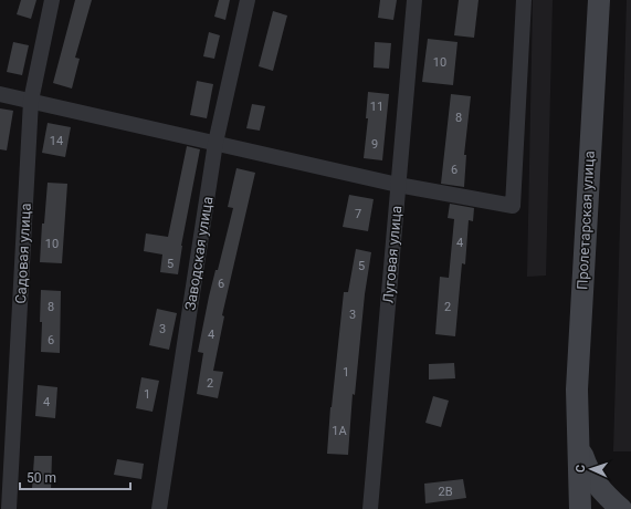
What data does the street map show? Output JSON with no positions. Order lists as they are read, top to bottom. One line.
{"streets":{"main road":["Пролетарская улица"],"street":["Садовая улица","Заводская улица","Луговая улица"]},"house_numbers":["10","11","8","14","9","6","7","4","10","5","5","6","8","2","3","3","4","6","1","2","1","4","1А","2В"],"scale_bar":"50 m","north":"left"}
